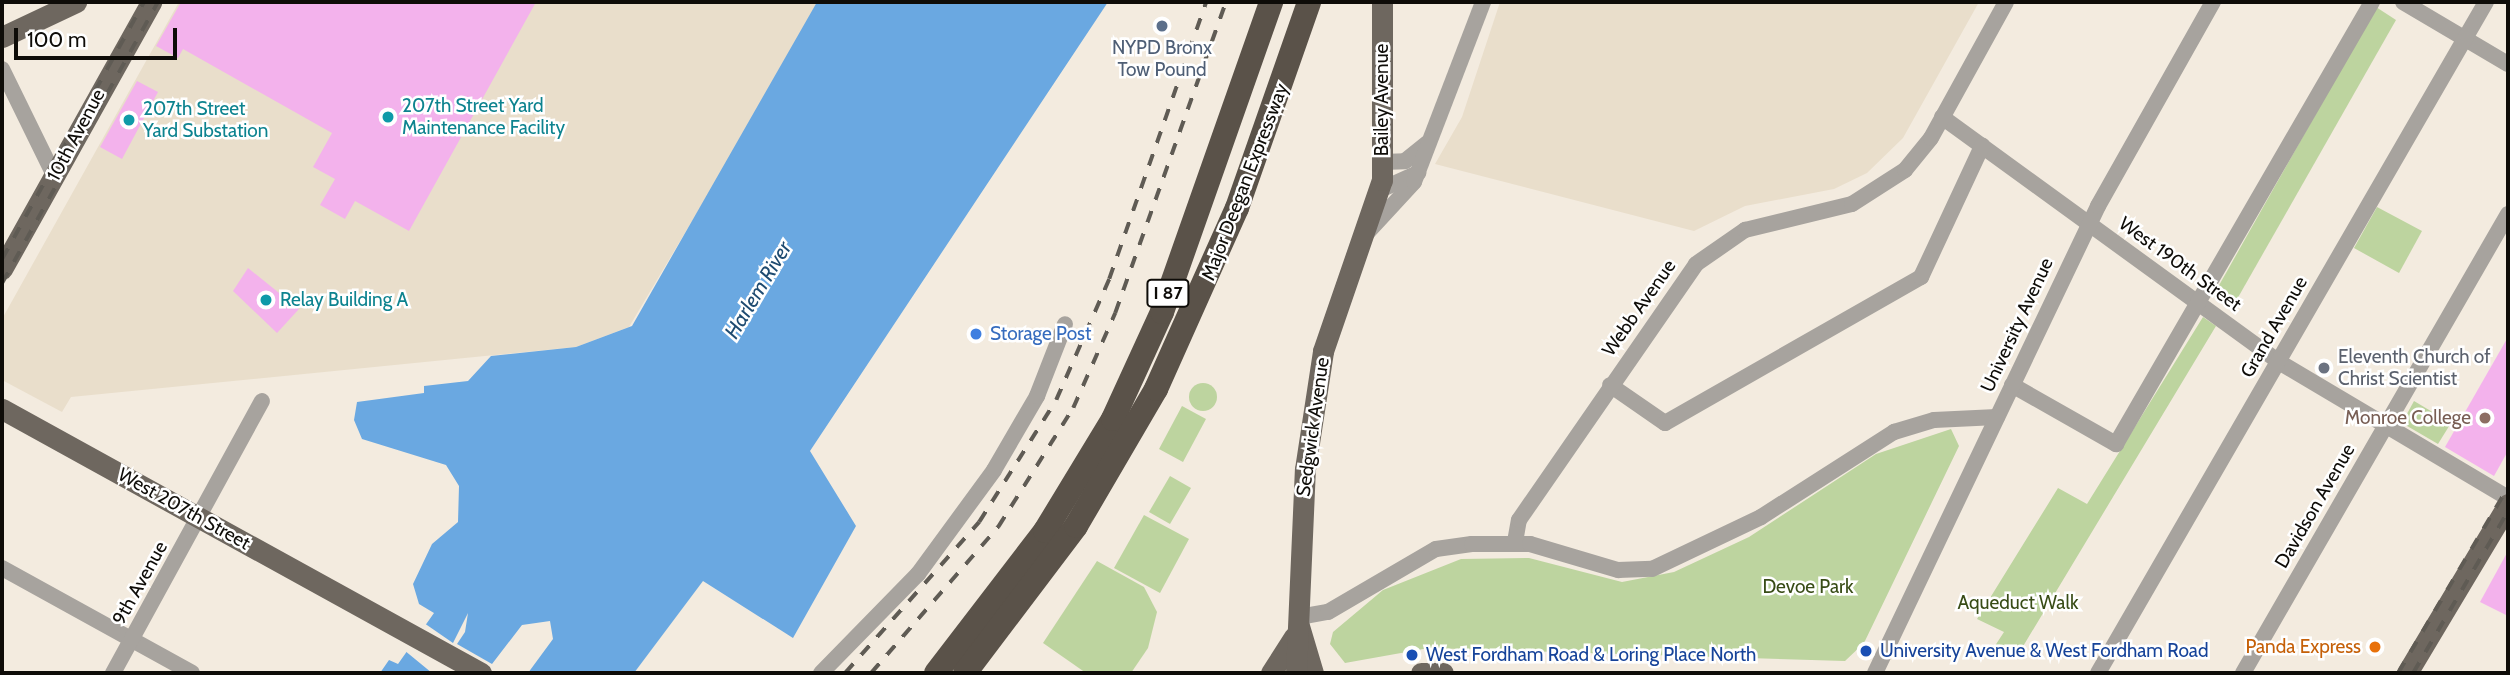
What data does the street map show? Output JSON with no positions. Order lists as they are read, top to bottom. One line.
{"streets":{"highway":["Major Deegan Expressway","I 87"],"main road":["Bailey Avenue","10th Avenue","Sedgwick Avenue","West 207th Street"],"street":["West 190th Street","Webb Avenue","University Avenue","Grand Avenue","Davidson Avenue","9th Avenue"]},"crossings":[["Bailey Avenue","Sedgwick Avenue"],["West 190th Street","Webb Avenue"],["West 190th Street","University Avenue"],["West 190th Street","Grand Avenue"],["West 190th Street","Davidson Avenue"],["West 207th Street","9th Avenue"]],"water":["Harlem River"],"parks":["Devoe Park","Aqueduct Walk"],"places":["NYPD Bronx Tow Pound","207th Street Yard Maintenance Facility","207th Street Yard Substation","Relay Building A","Storage Post","Eleventh Church of Christ Scientist","Monroe College","Panda Express","University Avenue & West Fordham Road","West Fordham Road & Loring Place North"],"scale_bar":"100 m"}
